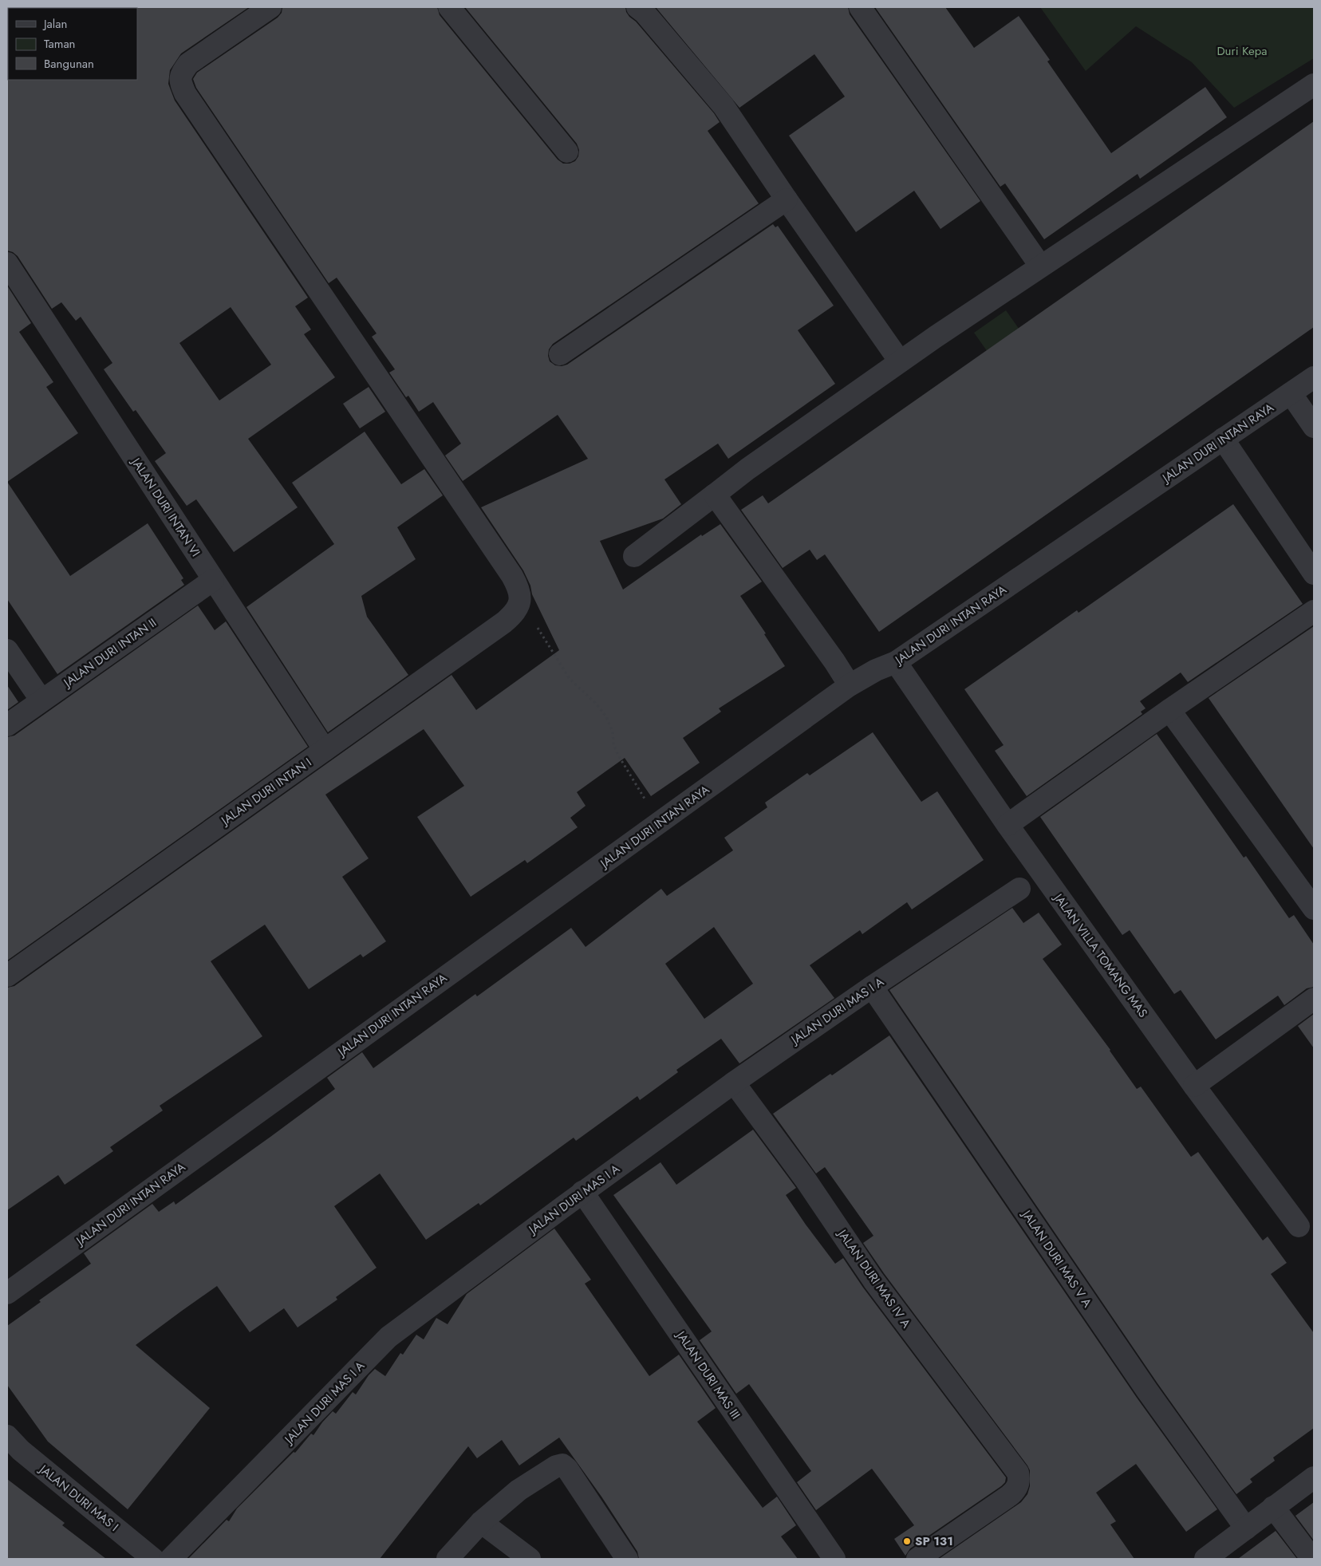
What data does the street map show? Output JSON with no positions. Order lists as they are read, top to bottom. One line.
{"streets":{"street":["JALAN DURI INTAN RAYA","JALAN DURI INTAN VI","JALAN DURI INTAN II","JALAN DURI INTAN I","JALAN VILLA TOMANG MAS","JALAN DURI MAS I A","JALAN DURI MAS V A","JALAN DURI MAS IV A","JALAN DURI MAS III","JALAN DURI MAS I"]},"crossings":[["JALAN DURI INTAN RAYA","JALAN VILLA TOMANG MAS"],["JALAN DURI INTAN VI","JALAN DURI INTAN II"],["JALAN DURI INTAN VI","JALAN DURI INTAN I"],["JALAN DURI MAS I A","JALAN DURI MAS V A"],["JALAN DURI MAS I A","JALAN DURI MAS IV A"],["JALAN DURI MAS I A","JALAN DURI MAS III"]],"parks":["Duri Kepa"],"places":["SP 131"],"legend":["Jalan","Taman","Bangunan"]}
